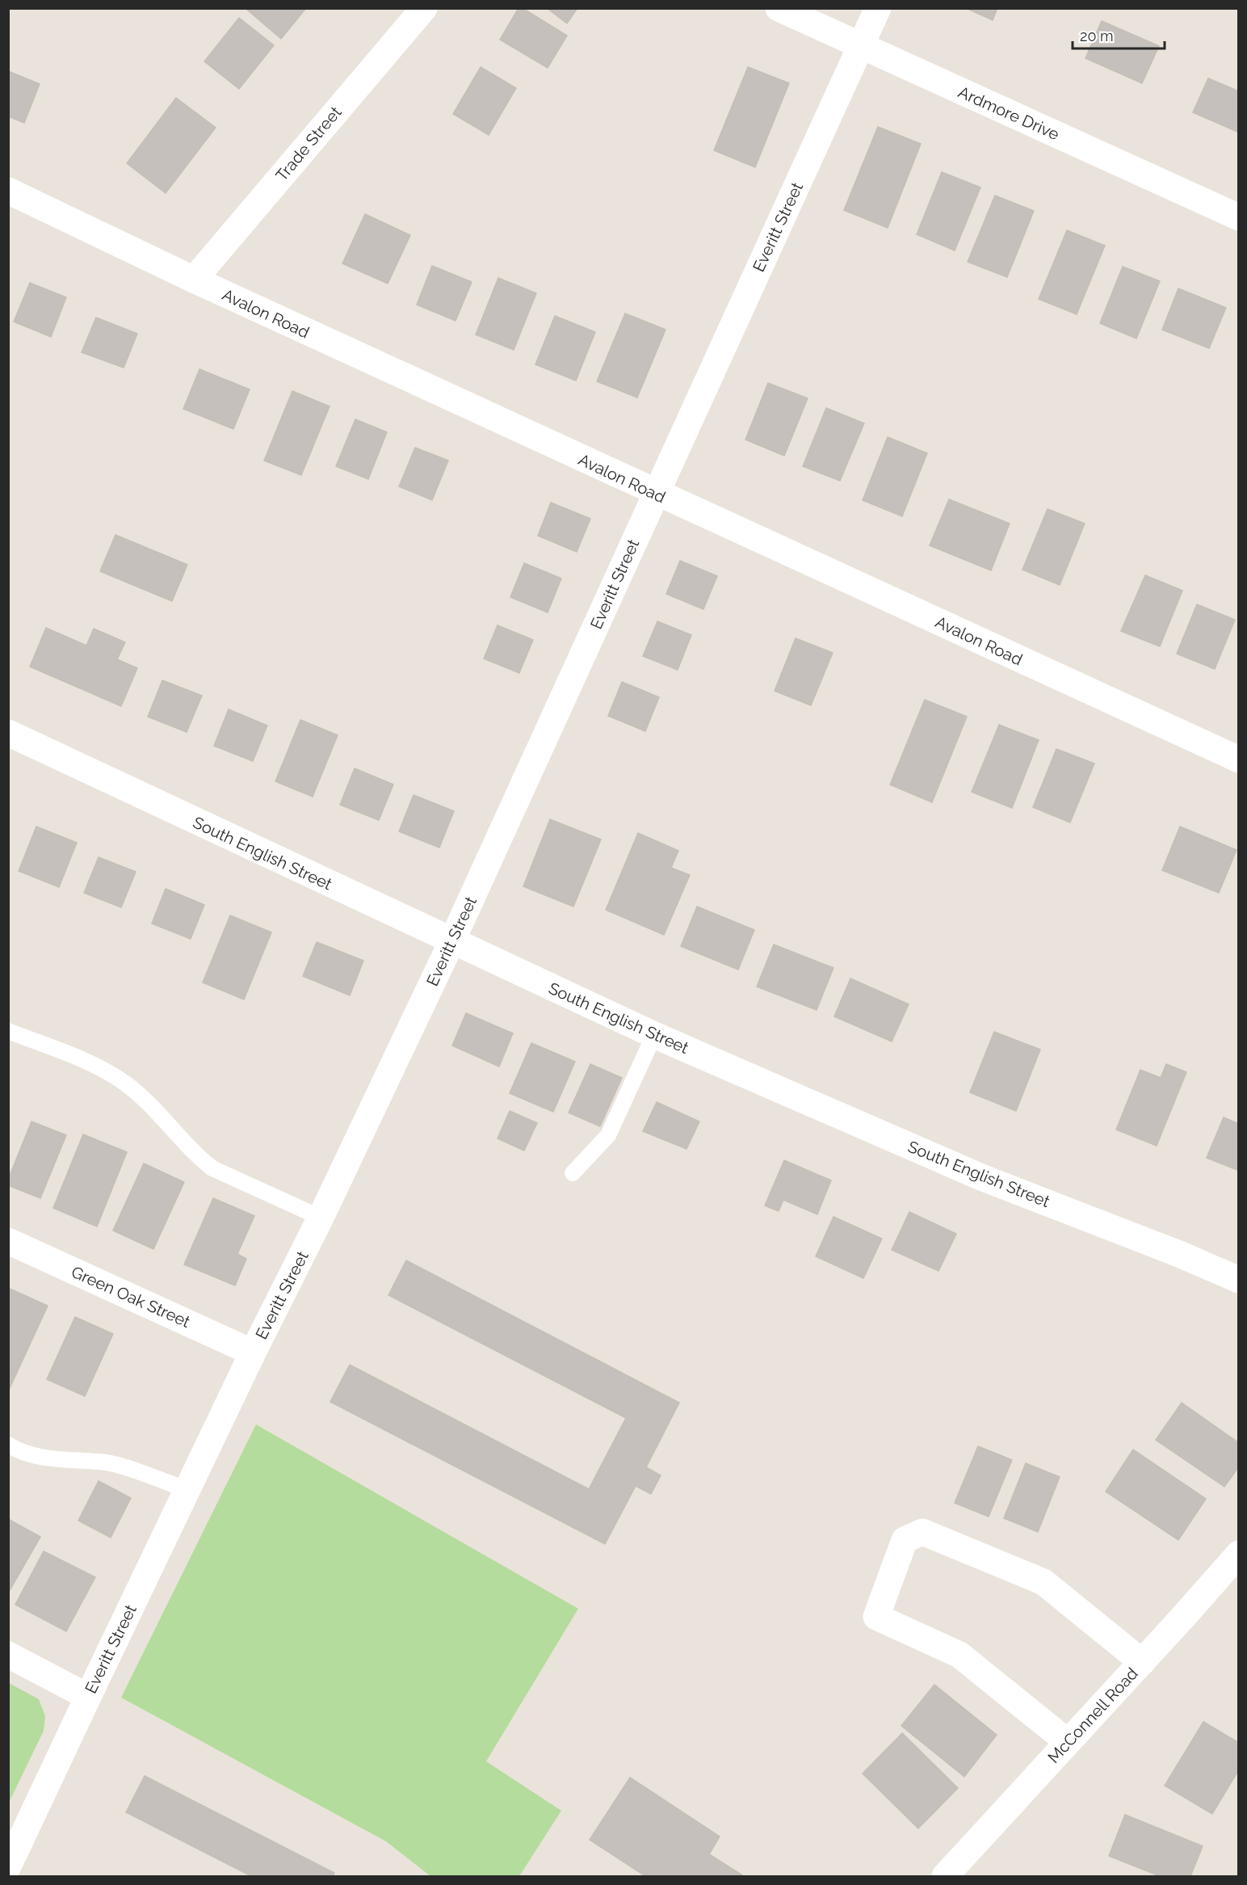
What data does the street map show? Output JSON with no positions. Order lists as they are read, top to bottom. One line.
{"streets":{"street":["Ardmore Drive","Trade Street","Everitt Street","Avalon Road","South English Street","Green Oak Street","McConnell Road"]},"crossings":[["Ardmore Drive","Everitt Street"],["Trade Street","Avalon Road"],["Everitt Street","Avalon Road"],["Everitt Street","South English Street"],["Everitt Street","Green Oak Street"]],"scale_bar":"20 m"}
